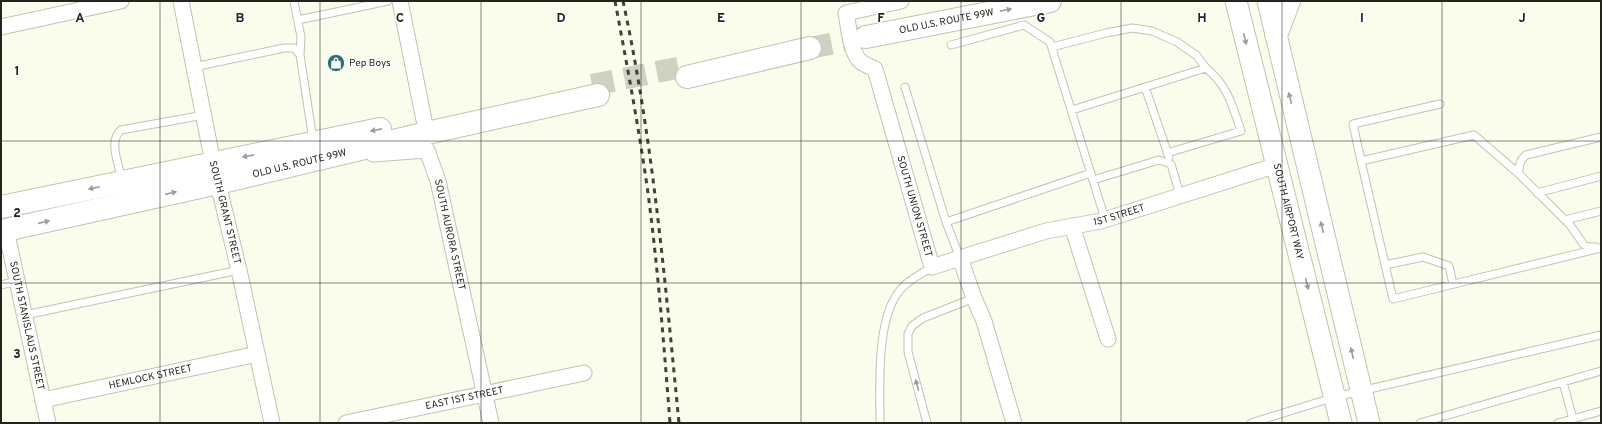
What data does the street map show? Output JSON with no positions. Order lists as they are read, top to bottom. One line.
{"streets":{"main road":["OLD U.S. ROUTE 99W","SOUTH AIRPORT WAY","SOUTH STANISLAUS STREET"],"street":["SOUTH UNION STREET","SOUTH GRANT STREET","1ST STREET","SOUTH AURORA STREET","HEMLOCK STREET","EAST 1ST STREET"]},"crossings":[["OLD U.S. ROUTE 99W","SOUTH GRANT STREET"],["OLD U.S. ROUTE 99W","SOUTH AURORA STREET"],["OLD U.S. ROUTE 99W","SOUTH STANISLAUS STREET"],["SOUTH UNION STREET","1ST STREET"],["SOUTH GRANT STREET","HEMLOCK STREET"],["SOUTH AIRPORT WAY","1ST STREET"],["SOUTH AURORA STREET","EAST 1ST STREET"],["SOUTH STANISLAUS STREET","HEMLOCK STREET"]],"places":{"shop":["Pep Boys"]},"grid":{"columns":["A","B","C","D","E","F","G","H","I","J"],"rows":["1","2","3"]}}
